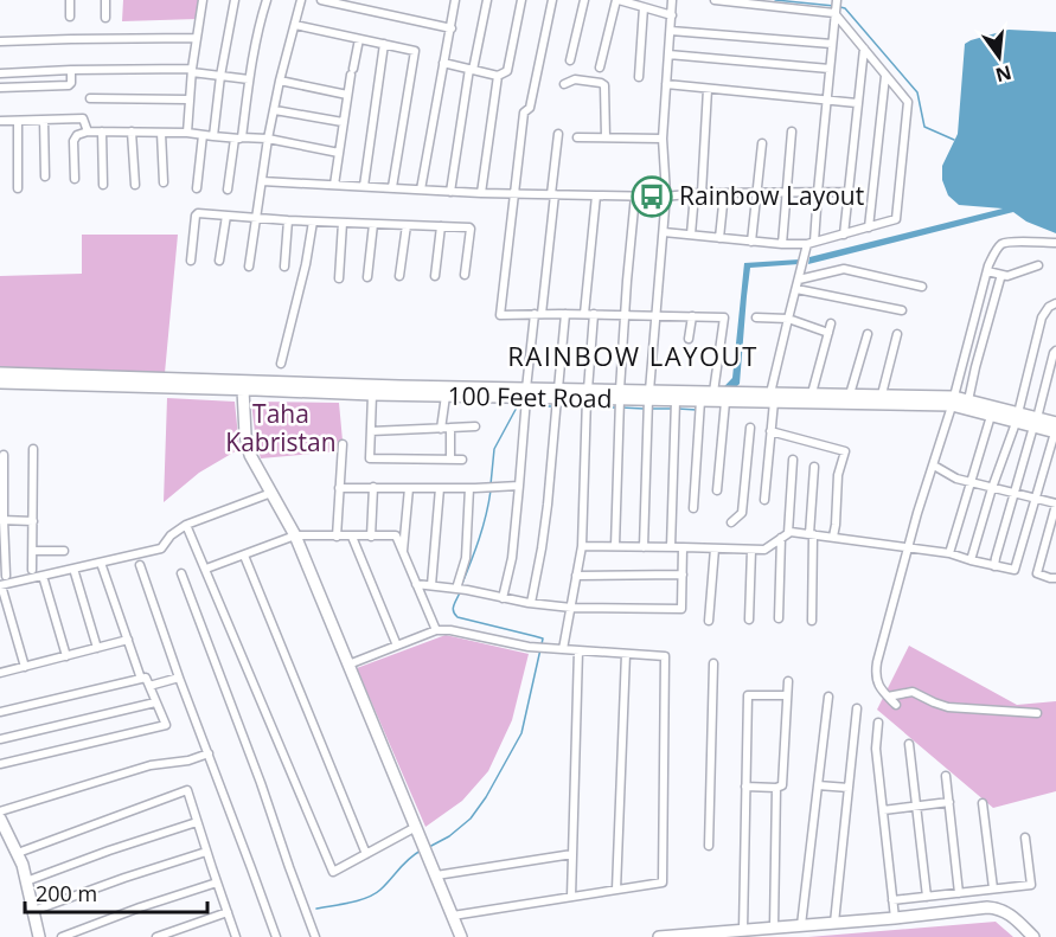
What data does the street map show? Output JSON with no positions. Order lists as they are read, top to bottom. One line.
{"streets":{"main road":["100 Feet Road"]},"districts":["RAINBOW LAYOUT"],"parks":["Taha Kabristan"],"places":{"bus stop":["Rainbow Layout"]},"scale_bar":"200 m","north":"bottom"}
